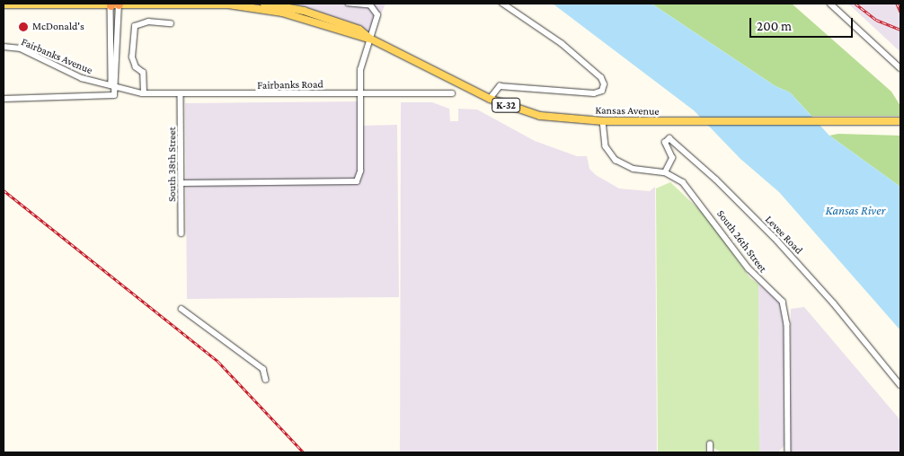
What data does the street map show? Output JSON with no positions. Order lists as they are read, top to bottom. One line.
{"streets":{"main road":["K-32","Kansas Avenue"],"street":["Fairbanks Avenue","Fairbanks Road","South 38th Street","Levee Road","South 26th Street"]},"crossings":[["Fairbanks Avenue","Fairbanks Road"],["Fairbanks Road","South 38th Street"],["Kansas Avenue","South 26th Street"],["Levee Road","South 26th Street"]],"water":["Kansas River"],"places":["McDonald's"],"scale_bar":"200 m"}
